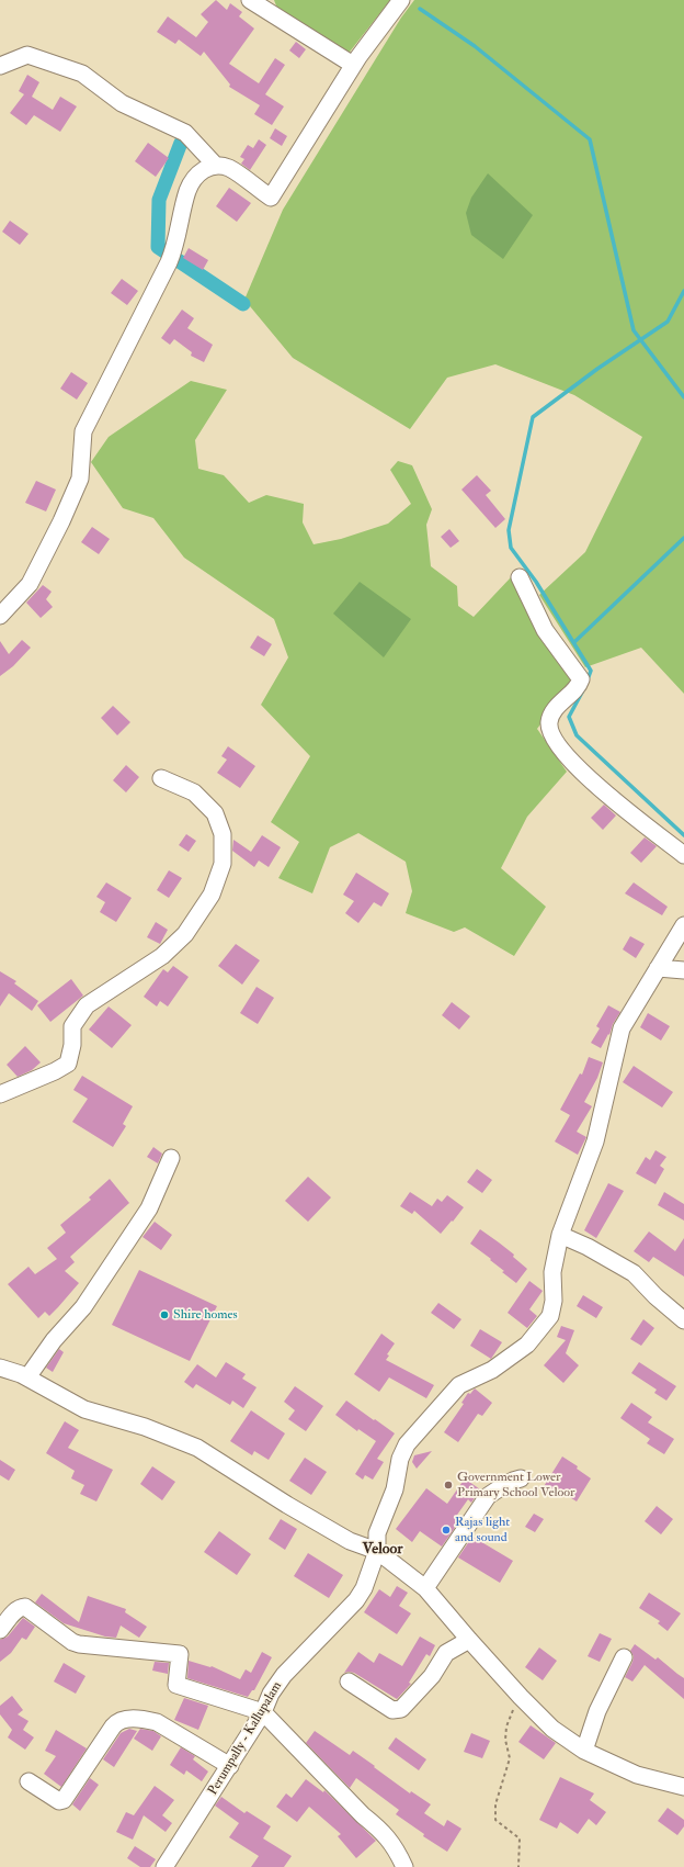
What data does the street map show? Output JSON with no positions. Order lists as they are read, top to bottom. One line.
{"streets":{"street":["Perumpally - Kallupalam"]},"districts":["Veloor"],"places":["Shire homes","Government Lower Primary School Veloor","Rajas light and sound"]}
